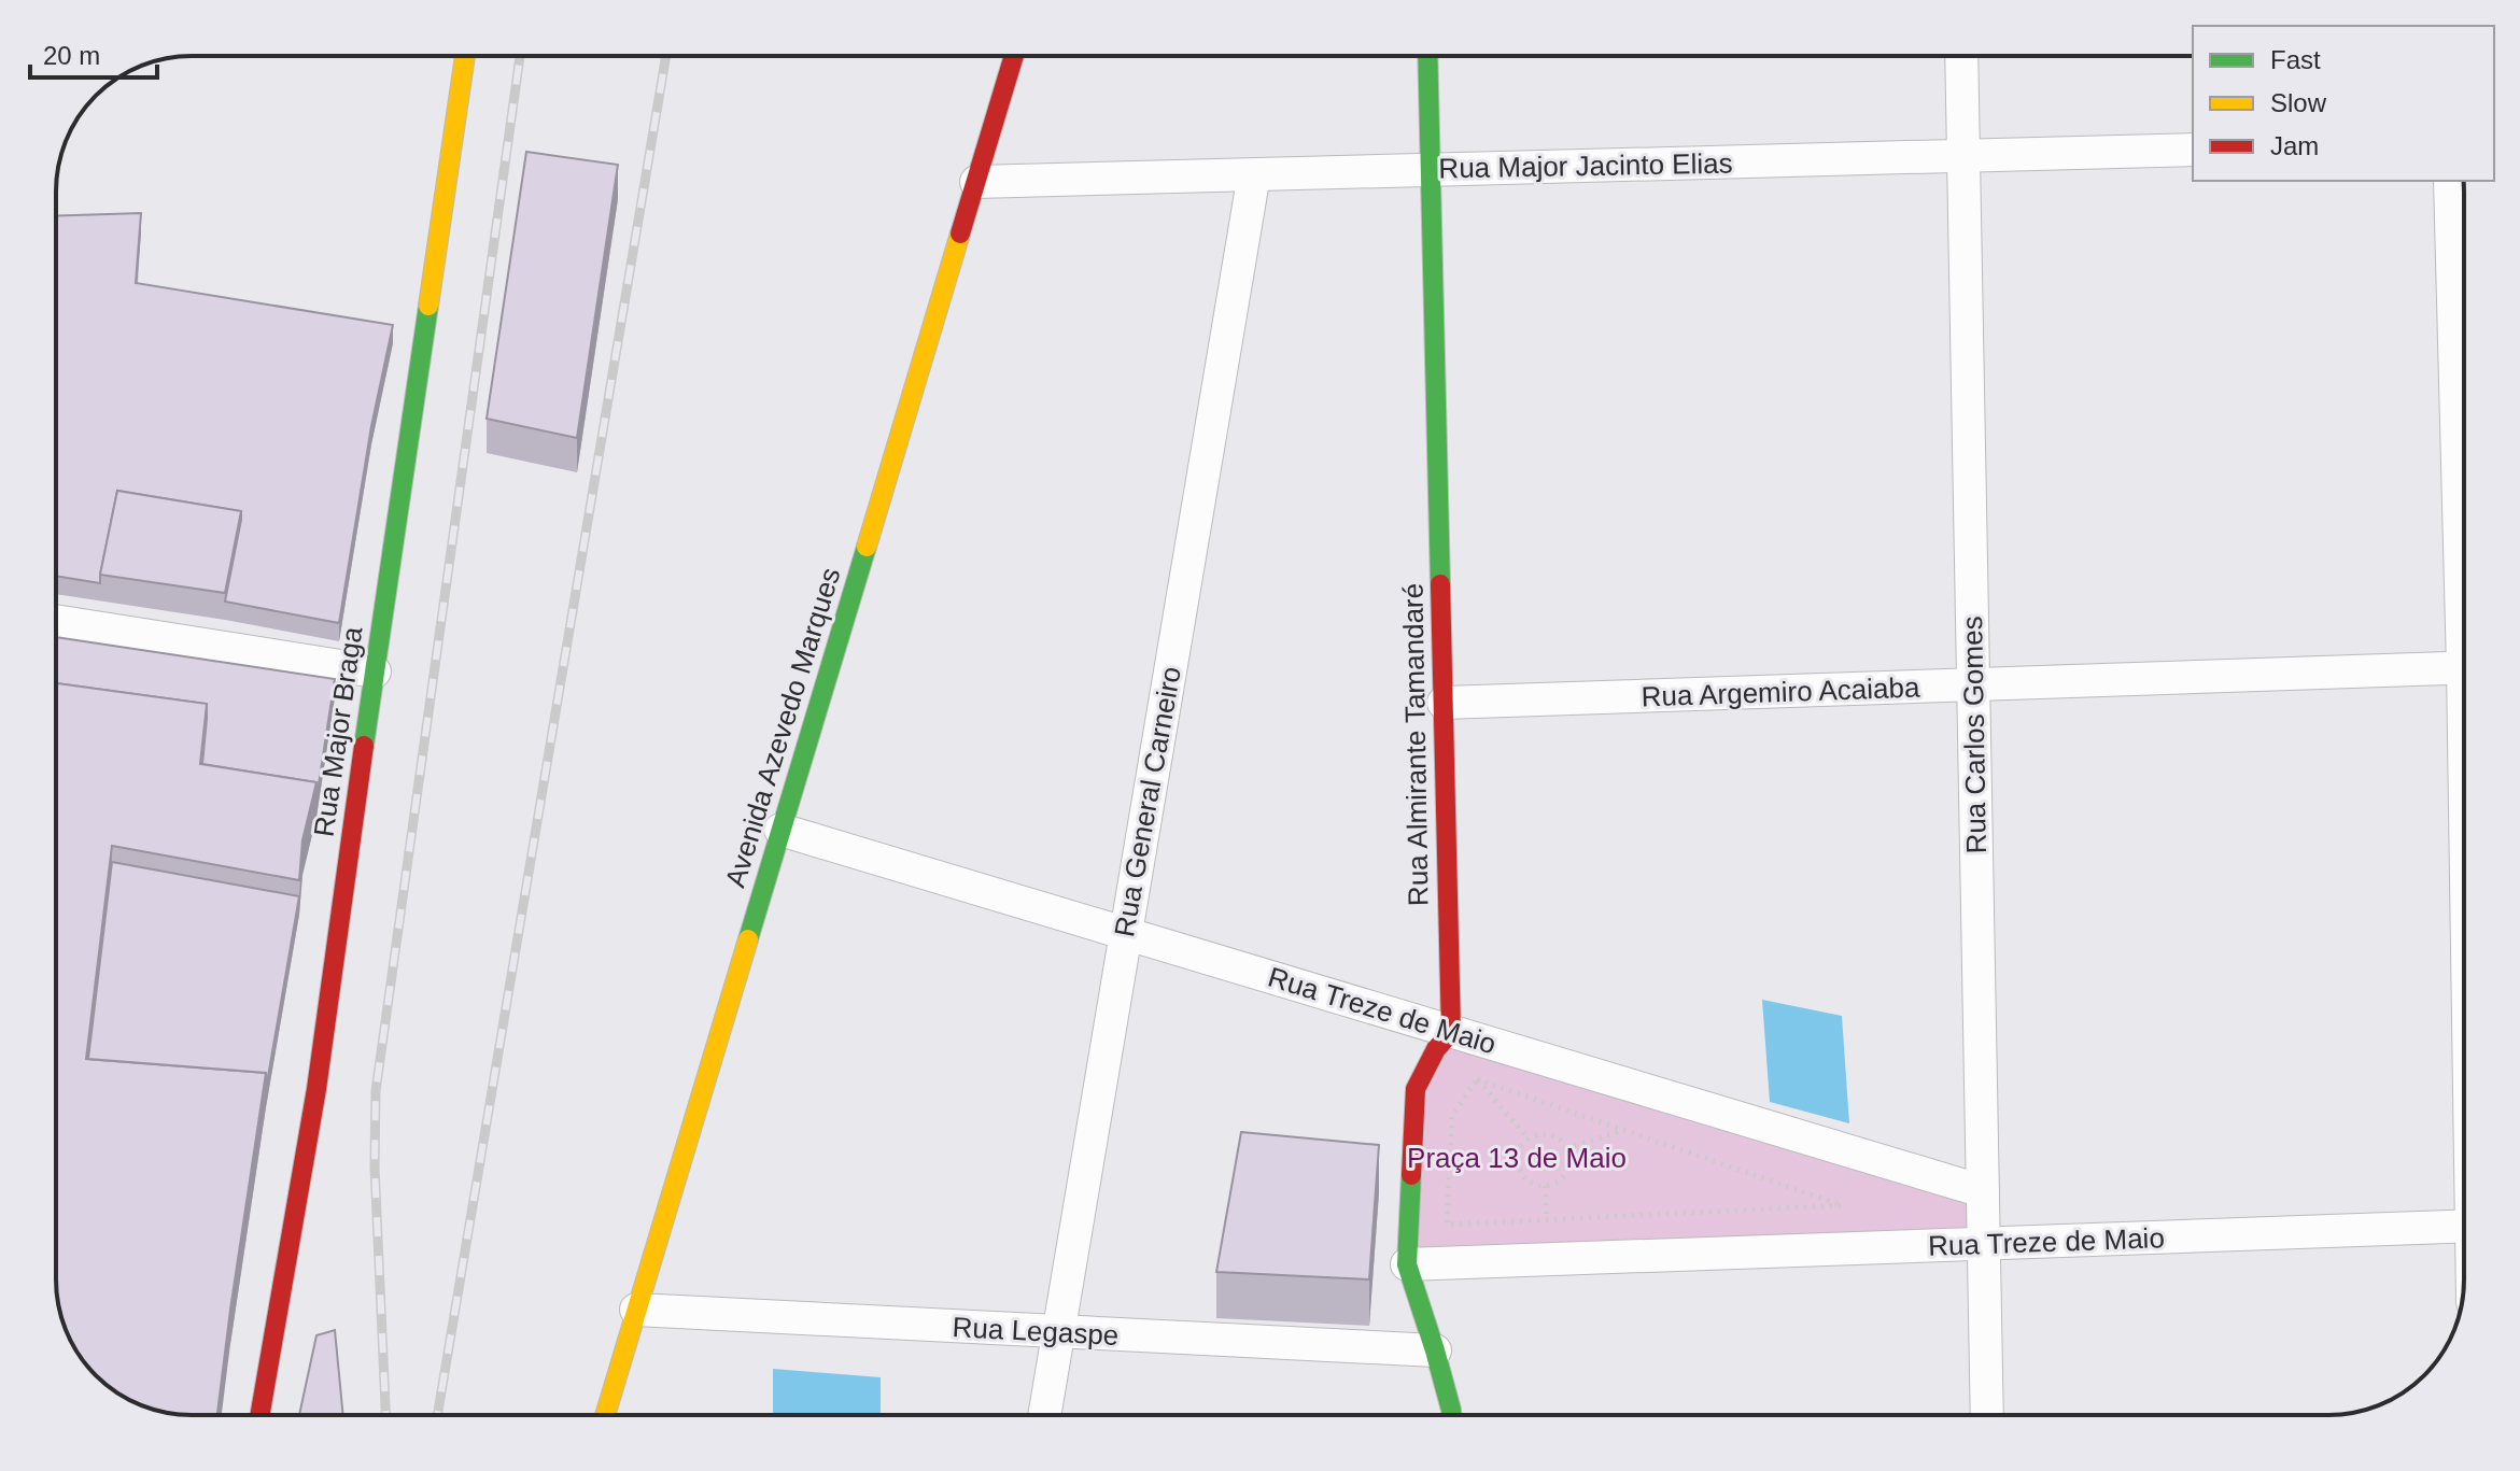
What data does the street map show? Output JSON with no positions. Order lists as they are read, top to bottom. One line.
{"streets":{"street":["Rua Major Jacinto Elias","Rua Argemiro Acaiaba","Avenida Azevedo Marques","Rua Major Braga","Rua Carlos Gomes","Rua Almirante Tamandaré","Rua General Carneiro","Rua Treze de Maio","Rua Legaspe"]},"crossings":[["Rua Major Jacinto Elias","Avenida Azevedo Marques"],["Rua Major Jacinto Elias","Rua Carlos Gomes"],["Rua Major Jacinto Elias","Rua Almirante Tamandaré"],["Rua Major Jacinto Elias","Rua General Carneiro"],["Rua Argemiro Acaiaba","Rua Carlos Gomes"],["Rua Argemiro Acaiaba","Rua Almirante Tamandaré"],["Avenida Azevedo Marques","Rua Treze de Maio"],["Avenida Azevedo Marques","Rua Legaspe"],["Rua Carlos Gomes","Rua Treze de Maio"],["Rua Almirante Tamandaré","Rua Treze de Maio"],["Rua General Carneiro","Rua Treze de Maio"],["Rua General Carneiro","Rua Legaspe"]],"parks":["Praça 13 de Maio"],"legend":["Fast","Slow","Jam"],"scale_bar":"20 m"}
